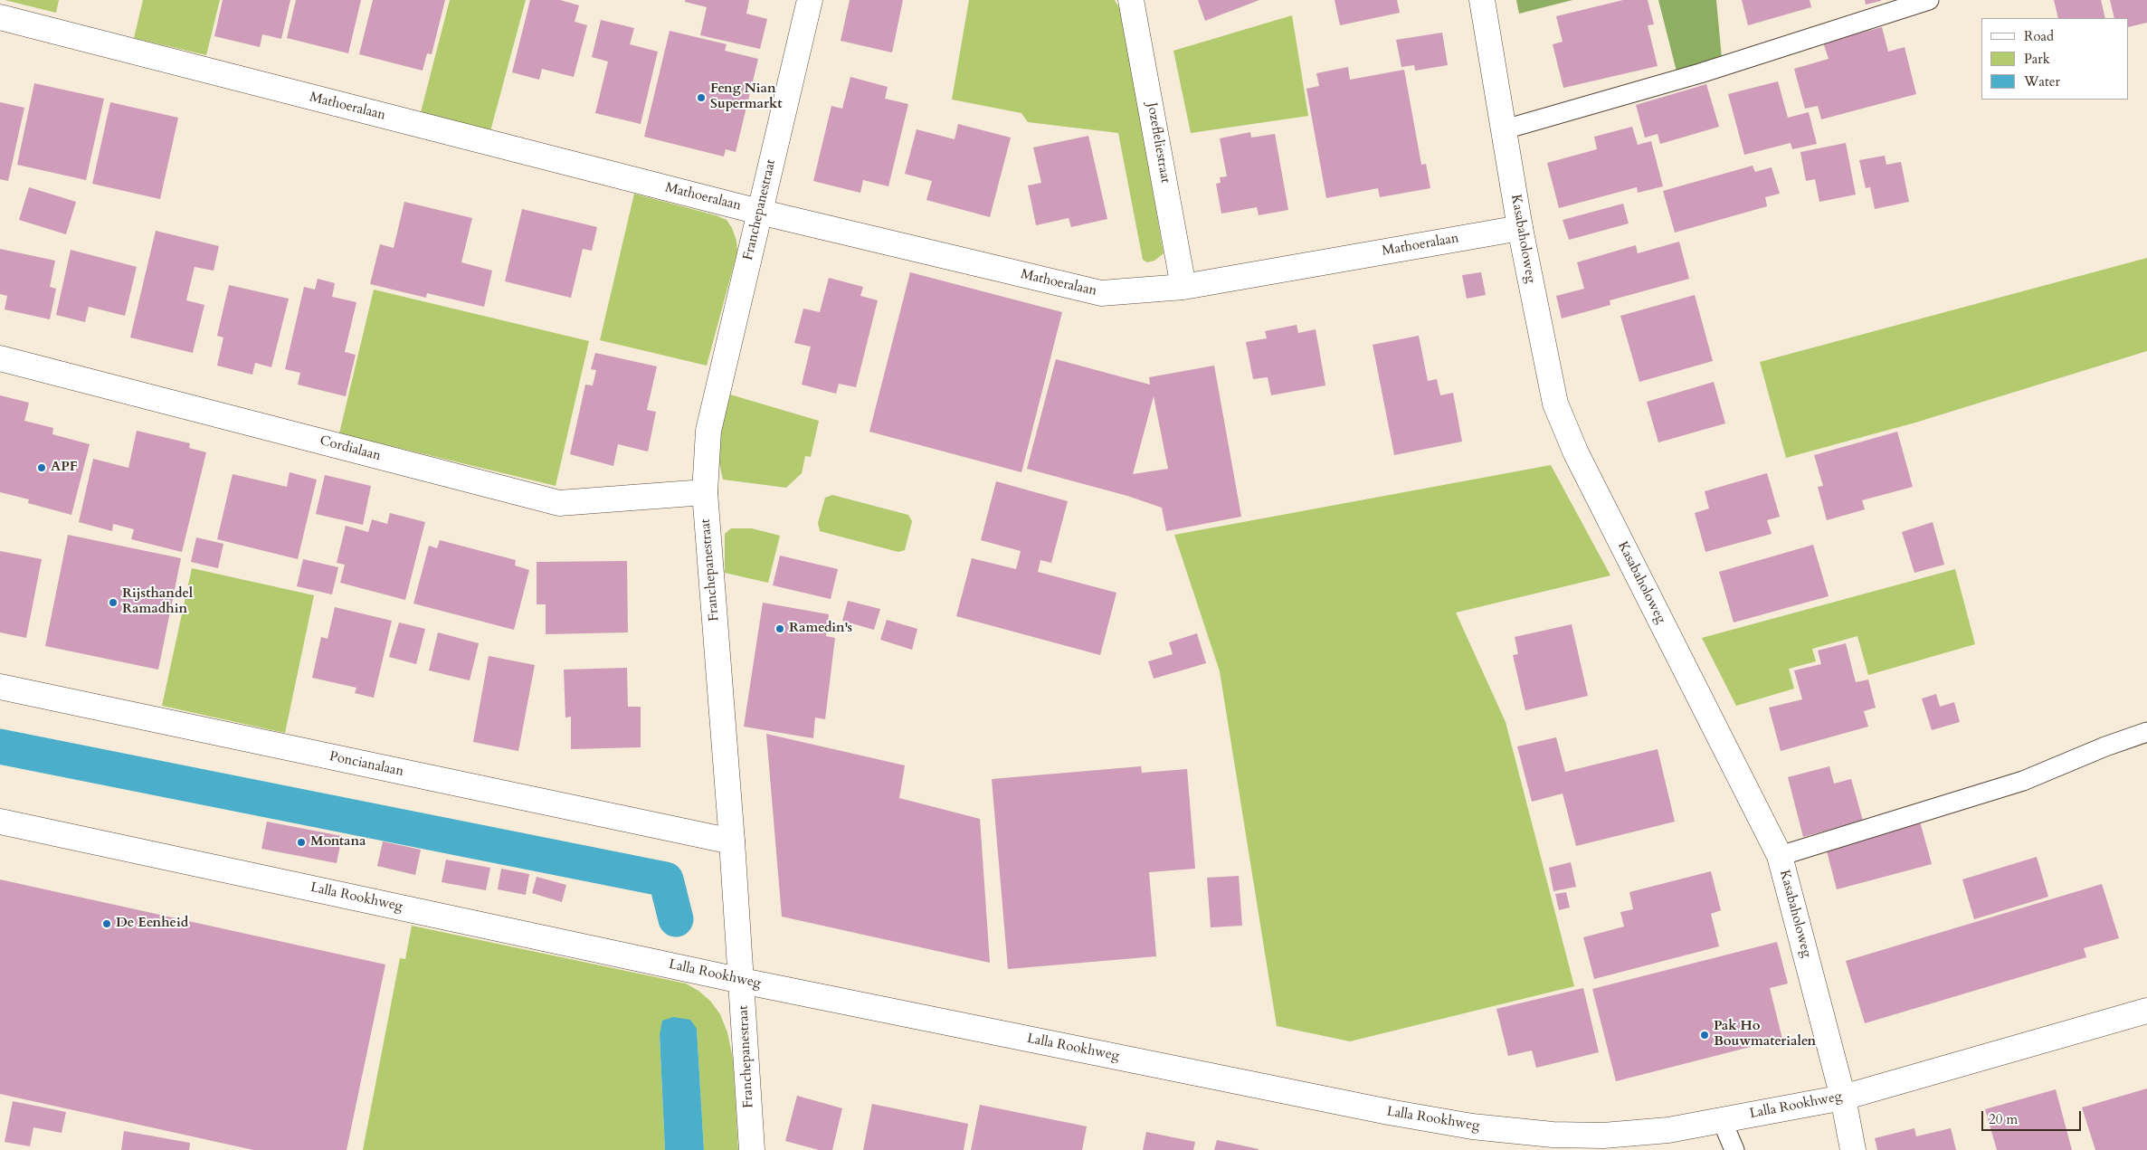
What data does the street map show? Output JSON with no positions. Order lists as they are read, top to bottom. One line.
{"streets":{"street":["Mathoeralaan","Jozefleliestraat","Franchepanestraat","Kasabaholoweg","Cordialaan","Poncianalaan","Lalla Rookhweg"]},"crossings":[["Mathoeralaan","Jozefleliestraat"],["Mathoeralaan","Franchepanestraat"],["Mathoeralaan","Kasabaholoweg"],["Franchepanestraat","Cordialaan"],["Franchepanestraat","Poncianalaan"],["Franchepanestraat","Lalla Rookhweg"],["Kasabaholoweg","Lalla Rookhweg"]],"places":["Feng Nian Supermarkt","APF","Rijsthandel Ramadhin","Ramedin's","Montana","De Eenheid","Pak Ho Bouwmaterialen"],"legend":["Road","Park","Water"],"scale_bar":"20 m"}
